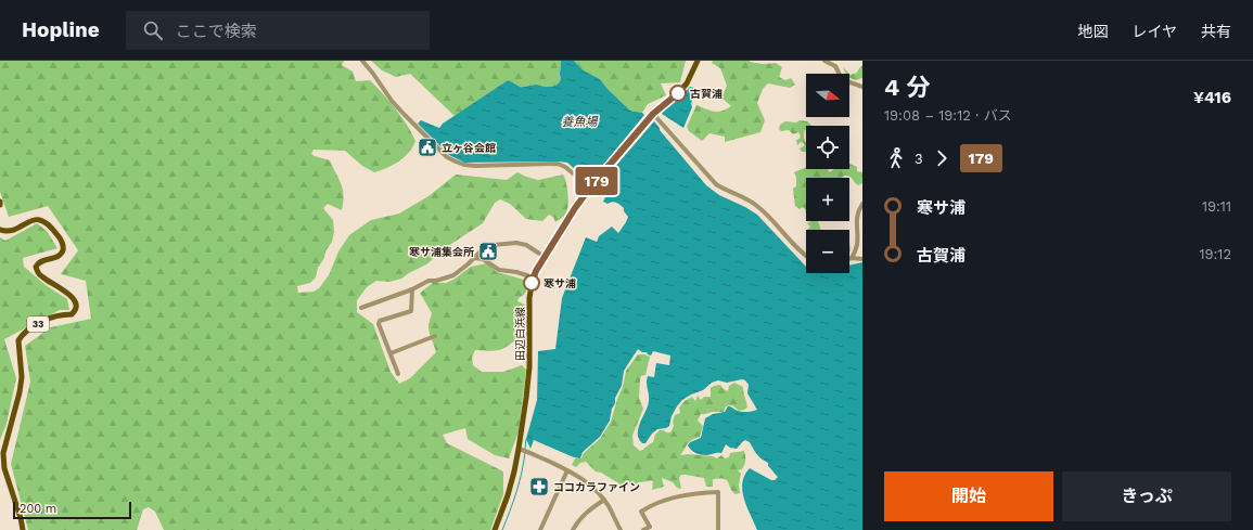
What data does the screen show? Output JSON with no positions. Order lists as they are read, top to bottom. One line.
{"streets":{"main road":["33","田辺白浜線"]},"water":["養魚場"],"places":{"other":["古賀浦","寒サ浦"],"public building":["立ヶ谷会館","寒サ浦集会所"],"pharmacy":["ココカラファイン"]},"lines":["bus line 179"],"scale_bar":"200 m","north":"right","page":{"header":"Hopline","search":"ここで検索","nav":["地図","レイヤ","共有"],"on_map":"179","heading":["4 分","19:08 – 19:12 · バス","¥416"],"map_buttons":["+","−"],"legs":["3","179"],"list":[{"name":"寒サ浦","value":"19:11"},{"name":"古賀浦","value":"19:12"}],"buttons":["開始","きっぷ"],"scale":"200 m"}}
